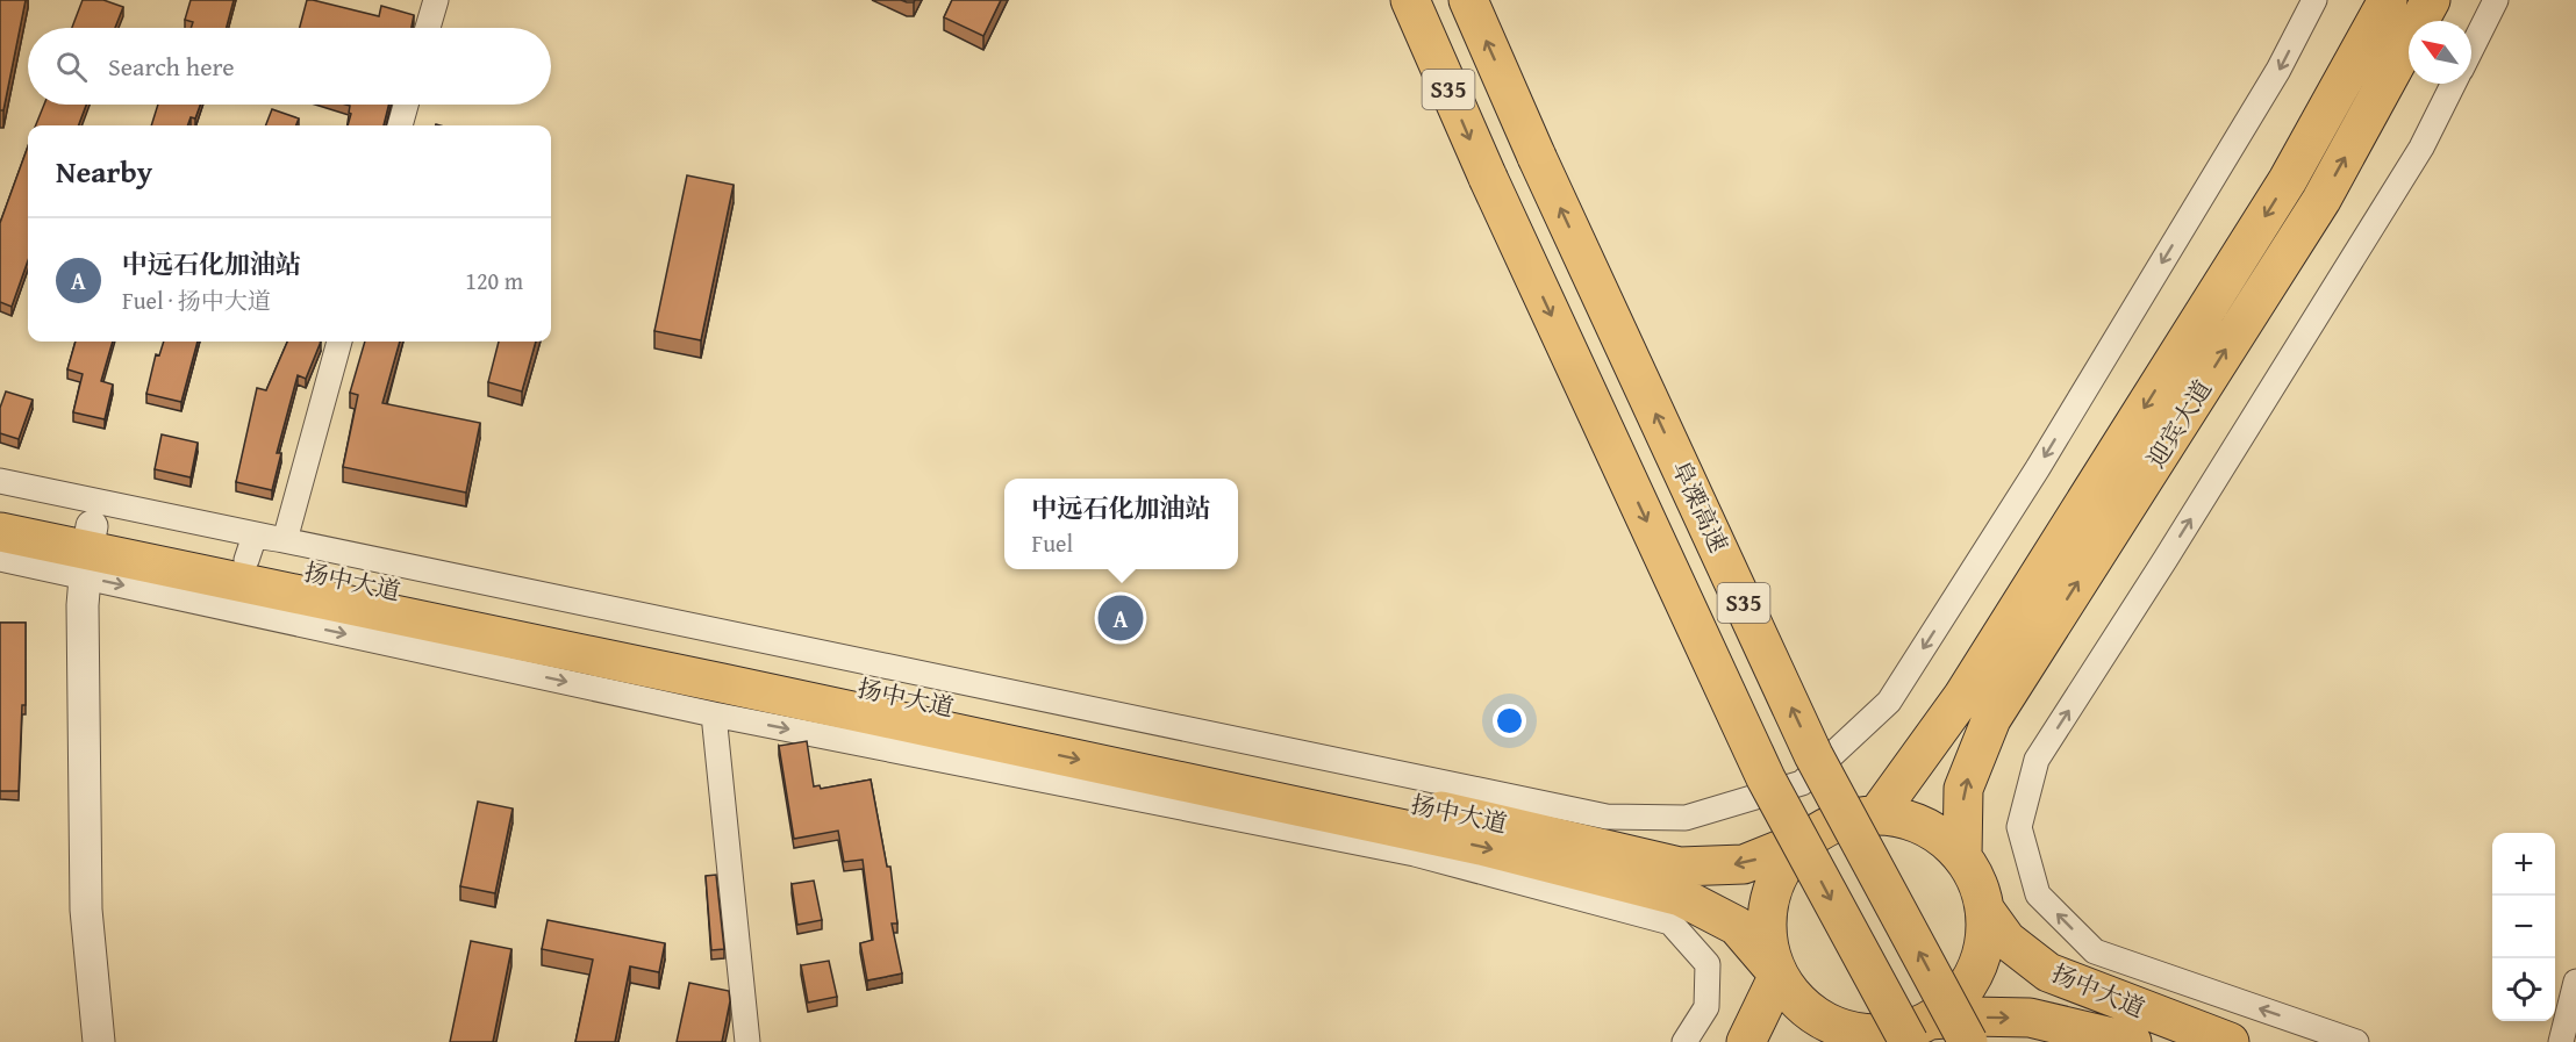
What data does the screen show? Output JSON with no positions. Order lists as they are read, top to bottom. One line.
{"streets":{"main road":["S35","迎宾大道","阜溧高速","扬中大道"]},"crossings":[["S35","迎宾大道"],["S35","扬中大道"],["迎宾大道","扬中大道"]],"north":"top left","page":{"search":"Search here","heading":"Nearby","list":[{"mark":"A","name":"中远石化加油站","note":"Fuel · 扬中大道","value":"120 m"}],"popup":["中远石化加油站","Fuel"],"pins":"A","map_buttons":["+","−"]}}
